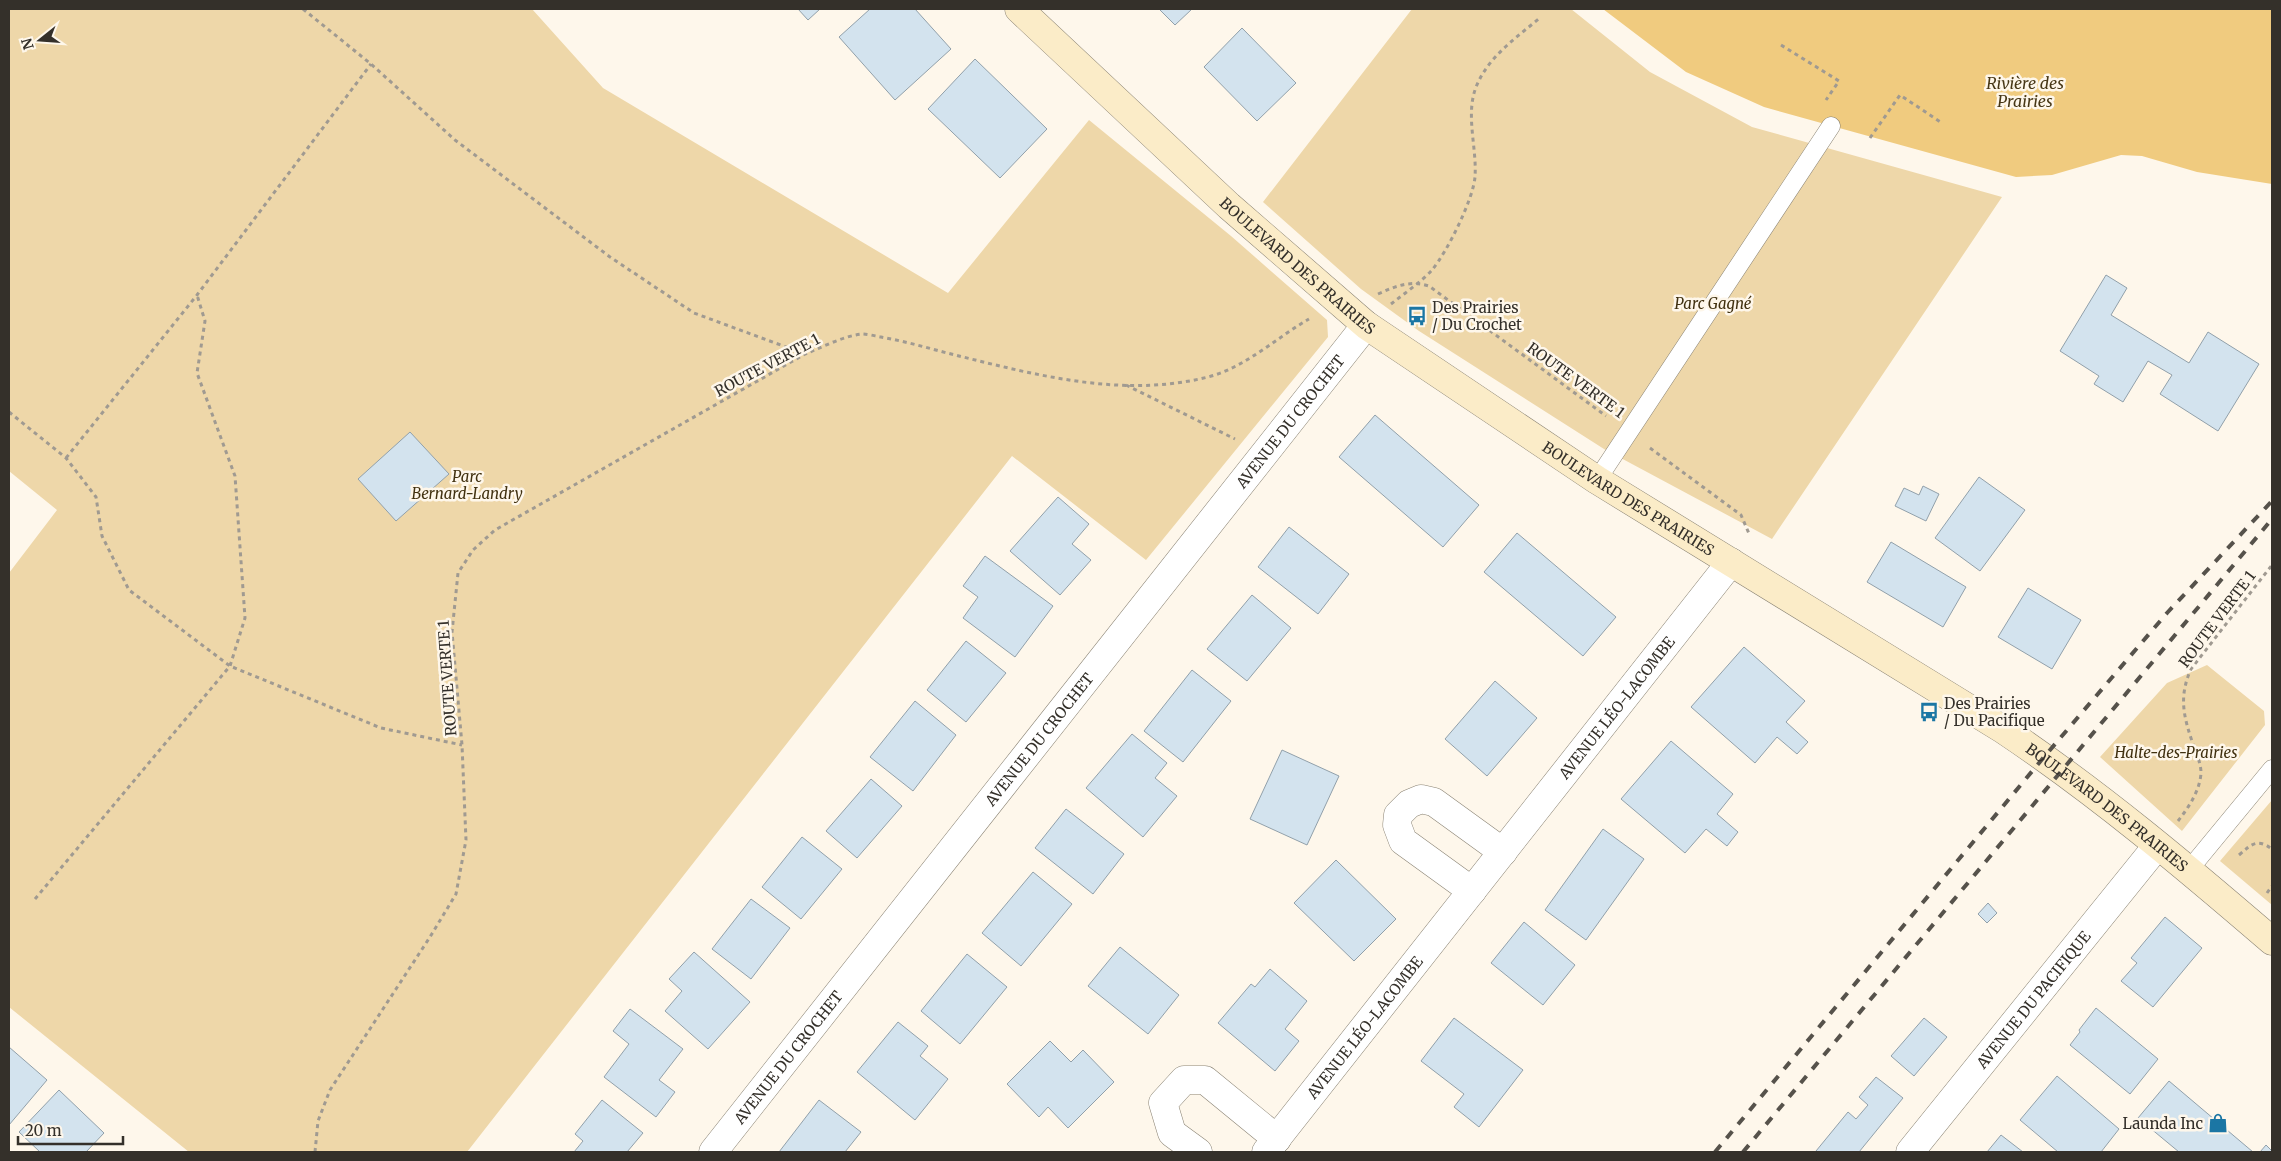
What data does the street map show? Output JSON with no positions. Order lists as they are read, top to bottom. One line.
{"streets":{"street":["BOULEVARD DES PRAIRIES","AVENUE DU CROCHET","AVENUE LÉO-LACOMBE","AVENUE DU PACIFIQUE"],"path":["ROUTE VERTE 1"]},"crossings":[["BOULEVARD DES PRAIRIES","ROUTE VERTE 1"],["BOULEVARD DES PRAIRIES","AVENUE DU CROCHET"],["BOULEVARD DES PRAIRIES","AVENUE LÉO-LACOMBE"],["BOULEVARD DES PRAIRIES","AVENUE DU PACIFIQUE"],["ROUTE VERTE 1","AVENUE DU CROCHET"],["ROUTE VERTE 1","AVENUE DU PACIFIQUE"]],"water":["Rivière des Prairies"],"parks":["Parc Gagné","Parc Bernard-Landry","Halte-des-Prairies"],"places":{"bus stop":["Des Prairies / Du Crochet","Des Prairies / Du Pacifique"],"shop":["Launda Inc"]},"scale_bar":"20 m","north":"left"}
